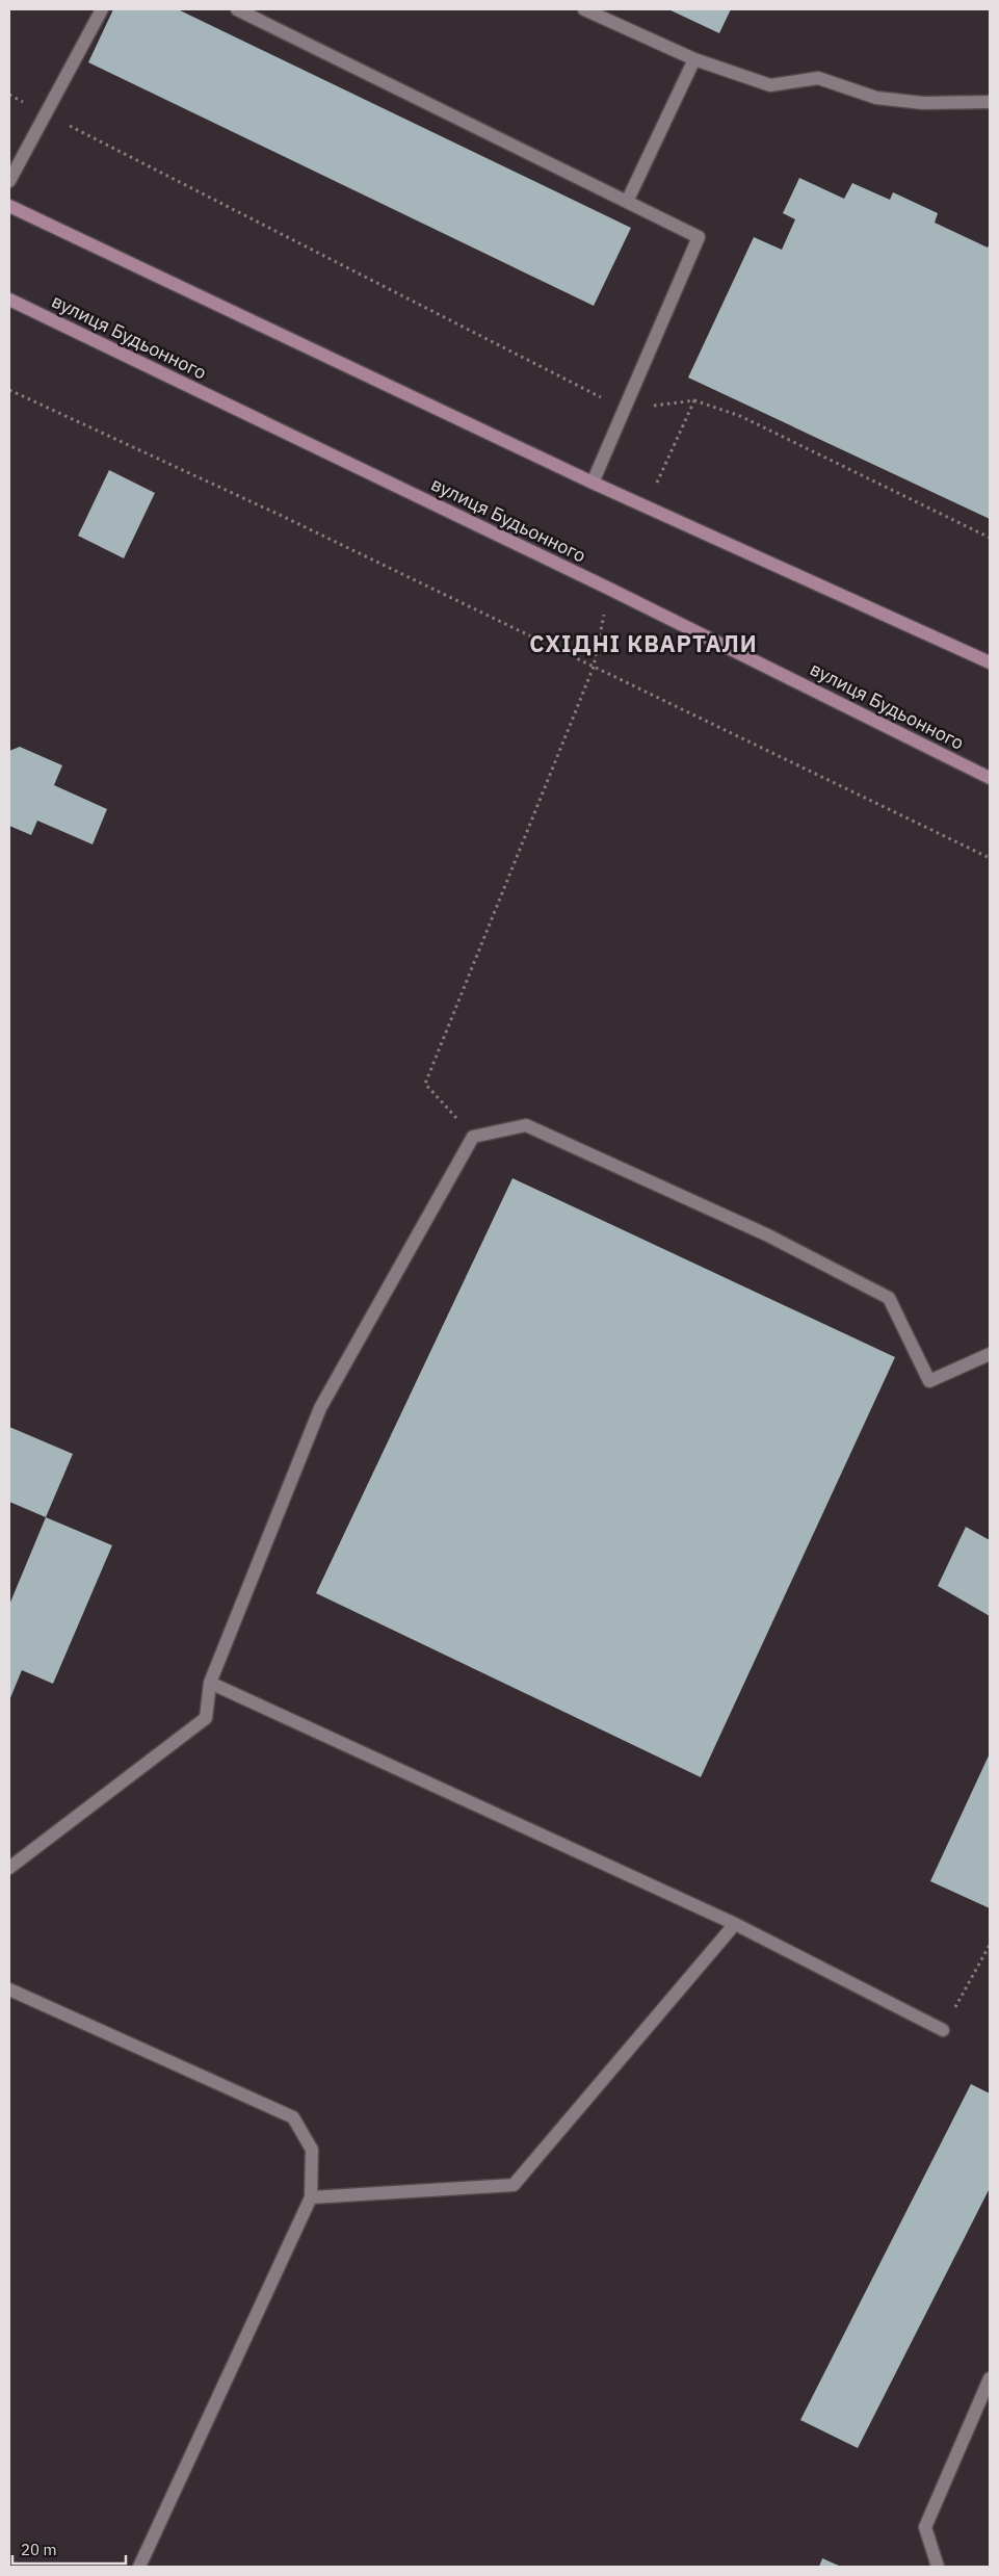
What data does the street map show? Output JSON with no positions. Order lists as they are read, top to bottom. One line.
{"streets":{"main road":["вулиця Будьонного"]},"districts":["СХІДНІ КВАРТАЛИ"],"scale_bar":"20 m"}
